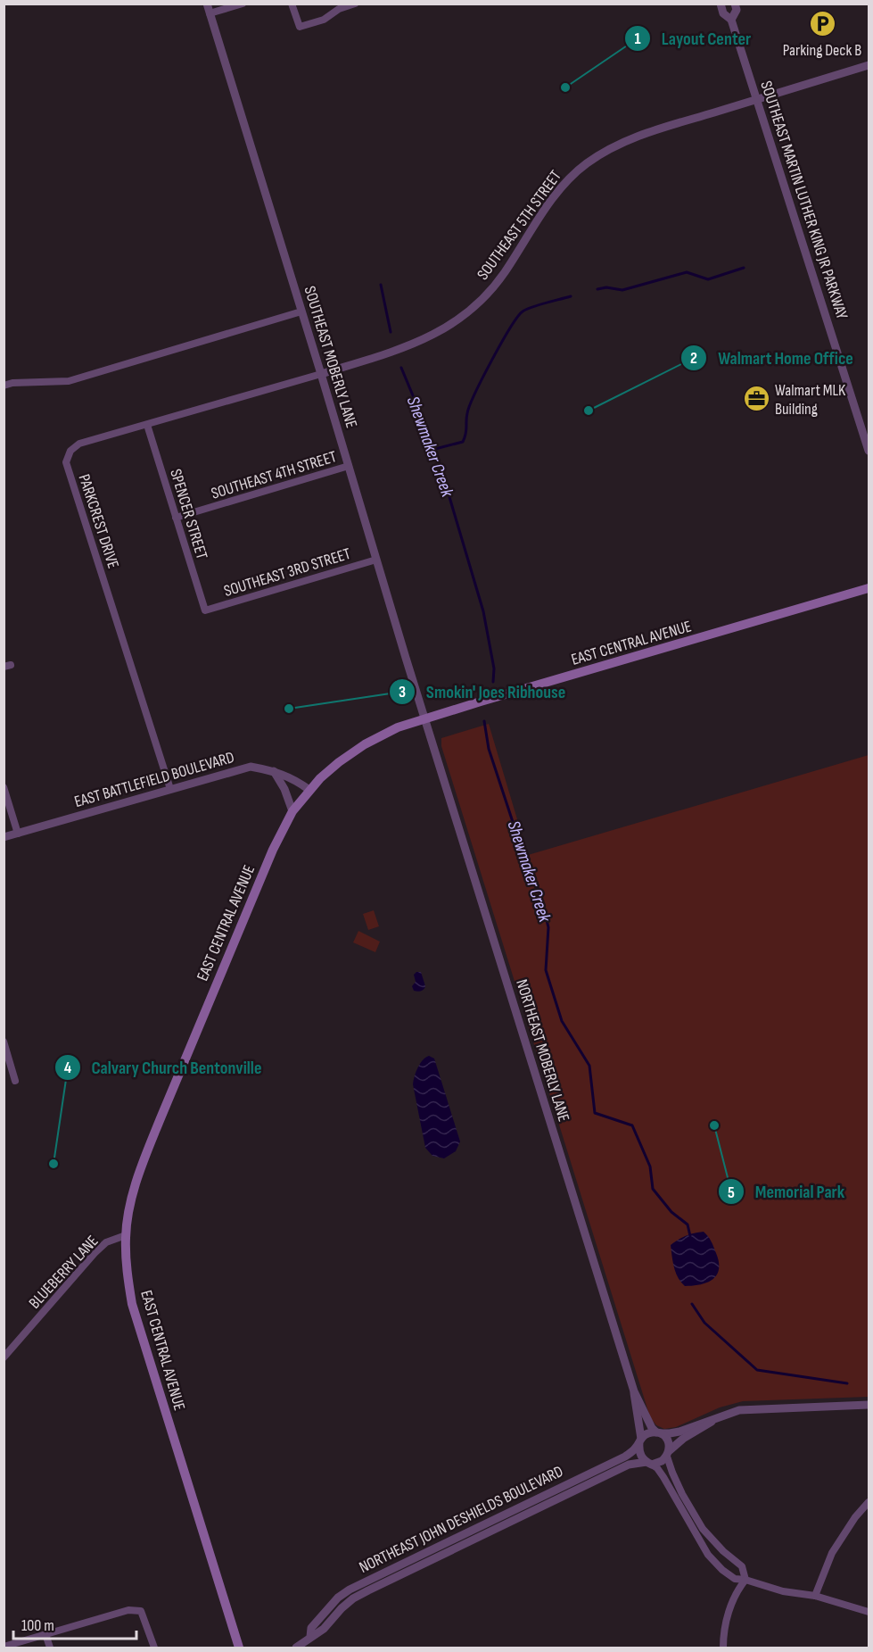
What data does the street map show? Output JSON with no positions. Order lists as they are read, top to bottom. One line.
{"streets":{"main road":["EAST CENTRAL AVENUE"],"street":["SOUTHEAST MARTIN LUTHER KING JR PARKWAY","SOUTHEAST 5TH STREET","SOUTHEAST MOBERLY LANE","SOUTHEAST 4TH STREET","SPENCER STREET","PARKCREST DRIVE","SOUTHEAST 3RD STREET","EAST BATTLEFIELD BOULEVARD","NORTHEAST MOBERLY LANE","BLUEBERRY LANE","NORTHEAST JOHN DESHIELDS BOULEVARD"]},"crossings":[["SOUTHEAST MARTIN LUTHER KING JR PARKWAY","SOUTHEAST 5TH STREET"],["SOUTHEAST 5TH STREET","SOUTHEAST MOBERLY LANE"],["SOUTHEAST 5TH STREET","PARKCREST DRIVE"],["SOUTHEAST MOBERLY LANE","SOUTHEAST 4TH STREET"],["SOUTHEAST MOBERLY LANE","PARKCREST DRIVE"],["SOUTHEAST MOBERLY LANE","SOUTHEAST 3RD STREET"],["SOUTHEAST MOBERLY LANE","EAST CENTRAL AVENUE"],["SOUTHEAST MOBERLY LANE","NORTHEAST MOBERLY LANE"],["SOUTHEAST 4TH STREET","SPENCER STREET"],["SPENCER STREET","PARKCREST DRIVE"],["SPENCER STREET","SOUTHEAST 3RD STREET"],["PARKCREST DRIVE","EAST BATTLEFIELD BOULEVARD"],["EAST CENTRAL AVENUE","EAST BATTLEFIELD BOULEVARD"],["EAST CENTRAL AVENUE","NORTHEAST MOBERLY LANE"],["EAST CENTRAL AVENUE","BLUEBERRY LANE"],["NORTHEAST MOBERLY LANE","NORTHEAST JOHN DESHIELDS BOULEVARD"]],"water":["Shewmaker Creek"],"places":{"parking":["Parking Deck B"],"other":["Layout Center","Walmart Home Office","Smokin' Joes Ribhouse","Memorial Park","Calvary Church Bentonville"],"office":["Walmart MLK Building"]},"scale_bar":"100 m"}
